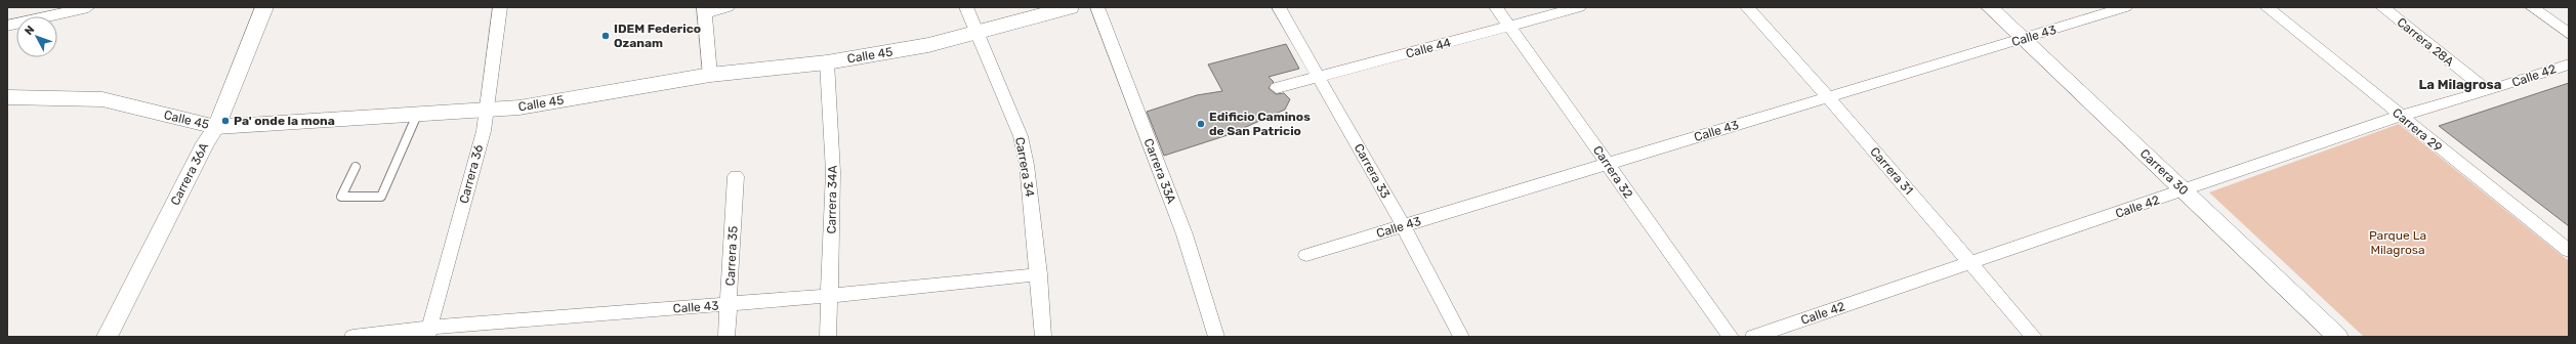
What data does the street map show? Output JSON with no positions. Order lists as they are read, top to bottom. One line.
{"streets":{"main road":["Calle 45"],"street":["Calle 43","Carrera 28A","Calle 44","Calle 42","Carrera 29","Carrera 34","Carrera 33A","Carrera 33","Carrera 31","Carrera 32","Carrera 30","Carrera 36A","Carrera 36","Carrera 34A","Carrera 35"]},"crossings":[["Calle 43","Carrera 34"],["Calle 43","Carrera 33"],["Calle 43","Carrera 31"],["Calle 43","Carrera 32"],["Calle 43","Carrera 30"],["Calle 43","Carrera 36"],["Calle 43","Carrera 34A"],["Calle 43","Carrera 35"],["Carrera 28A","Calle 42"],["Calle 44","Carrera 33"],["Calle 44","Carrera 32"],["Calle 45","Carrera 34"],["Calle 45","Carrera 36A"],["Calle 45","Carrera 36"],["Calle 45","Carrera 34A"],["Calle 42","Carrera 29"],["Calle 42","Carrera 31"],["Calle 42","Carrera 30"]],"districts":["La Milagrosa"],"parks":["Parque La Milagrosa"],"places":["IDEM Federico Ozanam","Pa' onde la mona","Edificio Caminos de San Patricio"],"north":"top left"}
